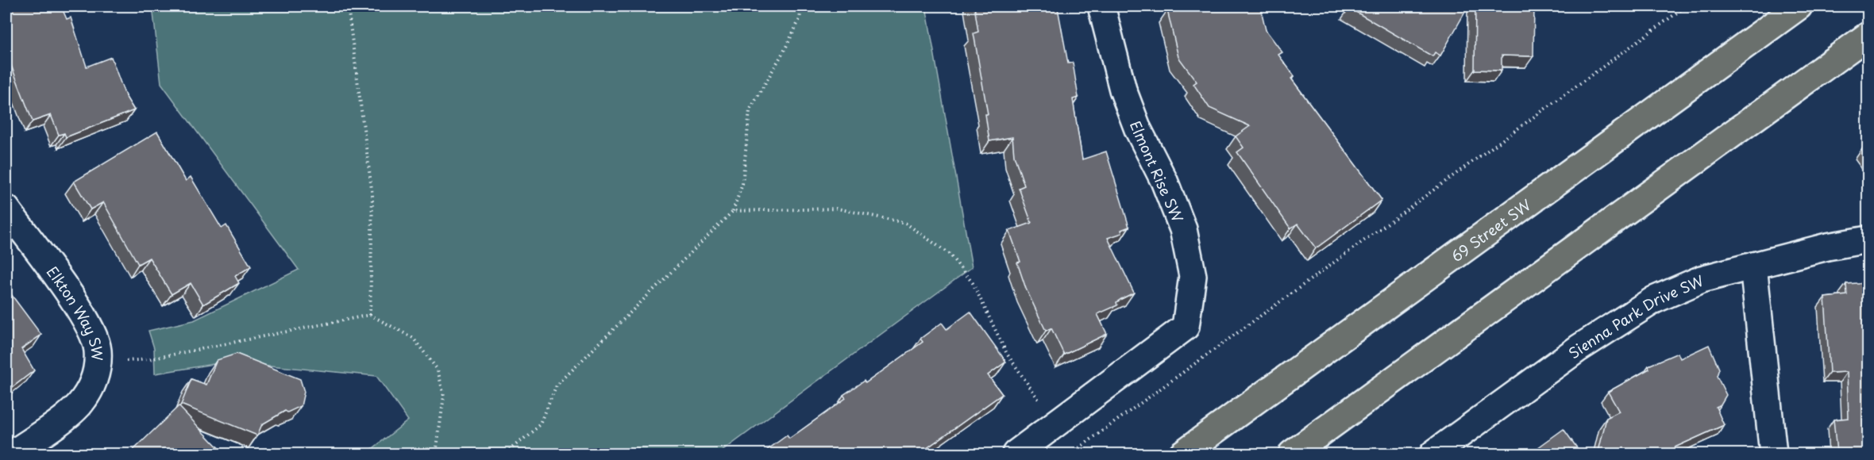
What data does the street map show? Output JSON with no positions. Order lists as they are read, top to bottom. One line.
{"streets":{"main road":["69 Street SW"],"street":["Elmont Rise SW","Elkton Way SW","Sienna Park Drive SW"]}}
